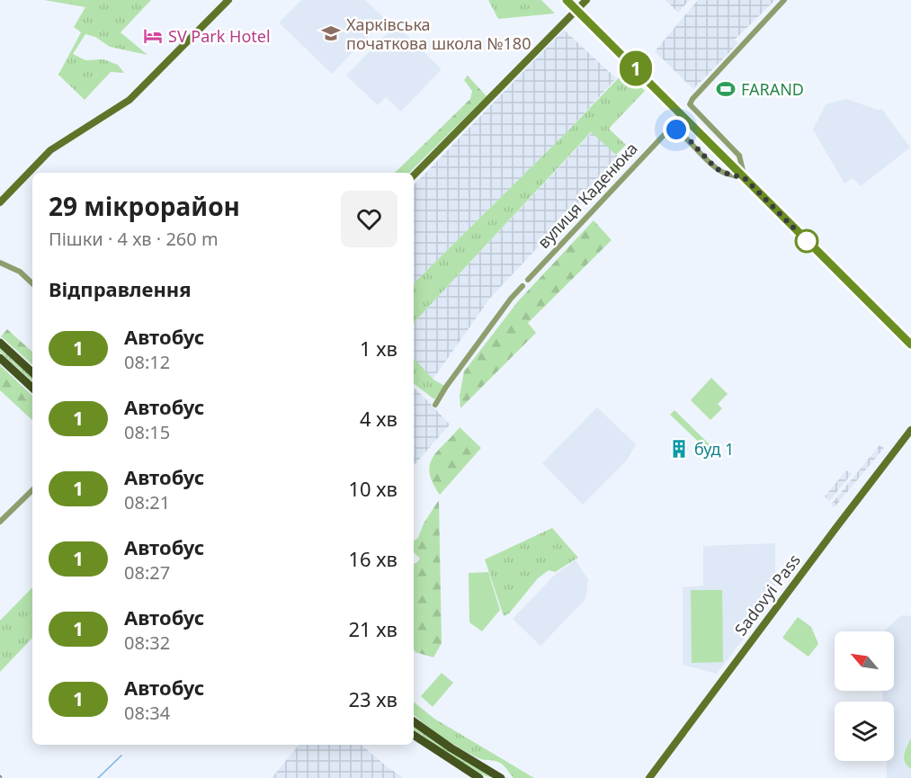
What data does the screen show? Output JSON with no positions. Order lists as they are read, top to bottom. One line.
{"streets":{"street":["вулиця Каденюка","Sadovyi Pass"]},"places":{"school or university":["Харківська початкова школа №180"],"hotel":["SV Park Hotel"],"sports":["FARAND"],"building":["буд 1"]},"lines":["bus line 1"],"north":"top left","page":{"on_map":"1","heading":[["29 мікрорайон","Пішки · 4 хв · 260 m"],"Відправлення"],"list":[{"mark":"1","name":"Автобус","note":"08:12","value":"1 хв"},{"mark":"1","name":"Автобус","note":"08:15","value":"4 хв"},{"mark":"1","name":"Автобус","note":"08:21","value":"10 хв"},{"mark":"1","name":"Автобус","note":"08:27","value":"16 хв"},{"mark":"1","name":"Автобус","note":"08:32","value":"21 хв"},{"mark":"1","name":"Автобус","note":"08:34","value":"23 хв"}]}}
